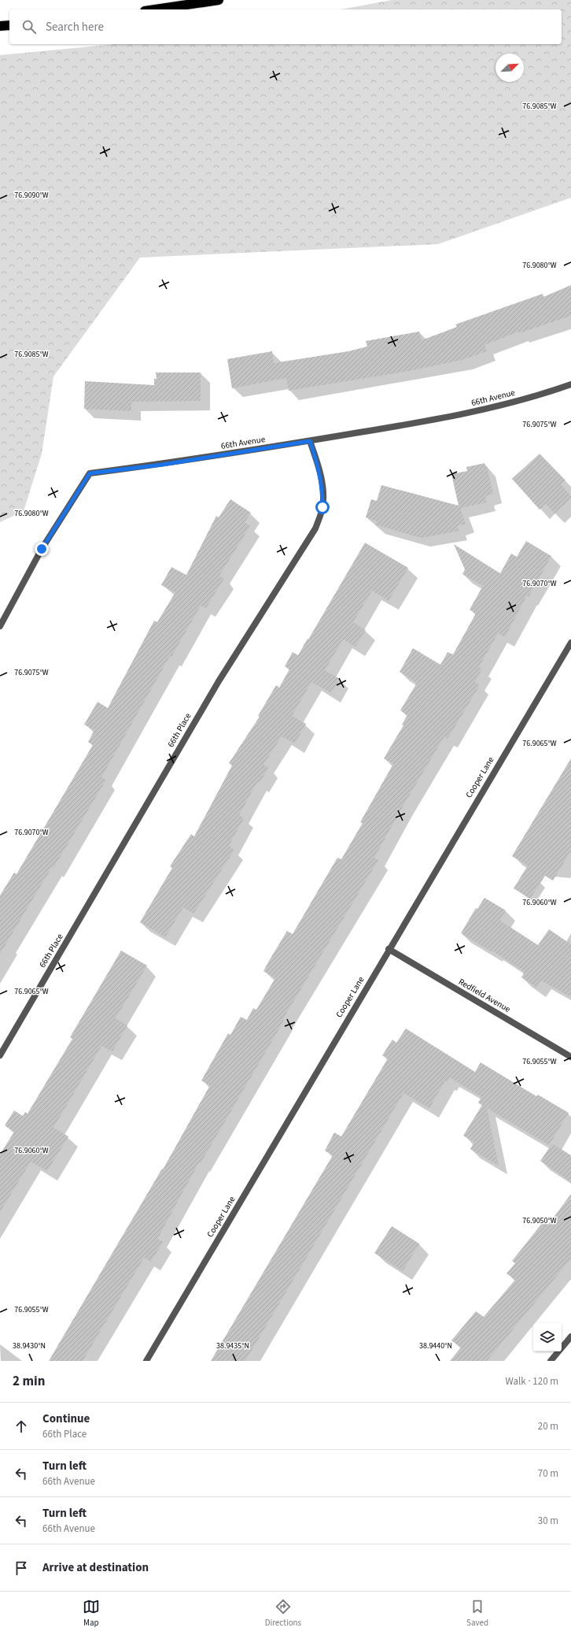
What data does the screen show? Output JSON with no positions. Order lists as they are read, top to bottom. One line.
{"streets":{"street":["66th Avenue","66th Place","Cooper Lane","Redfield Avenue"]},"crossings":[["66th Avenue","66th Place"],["Cooper Lane","Redfield Avenue"]],"north":"top right","page":{"search":"Search here","heading":["2 min","Walk · 120 m"],"list":[["Continue","66th Place","20 m"],["Turn left","66th Avenue","70 m"],["Turn left","66th Avenue","30 m"],"Arrive at destination"],"nav":["Map","Directions","Saved"]},"coordinates":["76.9085°W","76.9090°W","76.9080°W","76.9075°W","76.9070°W","76.9065°W","76.9060°W","76.9055°W","76.9050°W","38.9430°N","38.9435°N","38.9440°N"]}
